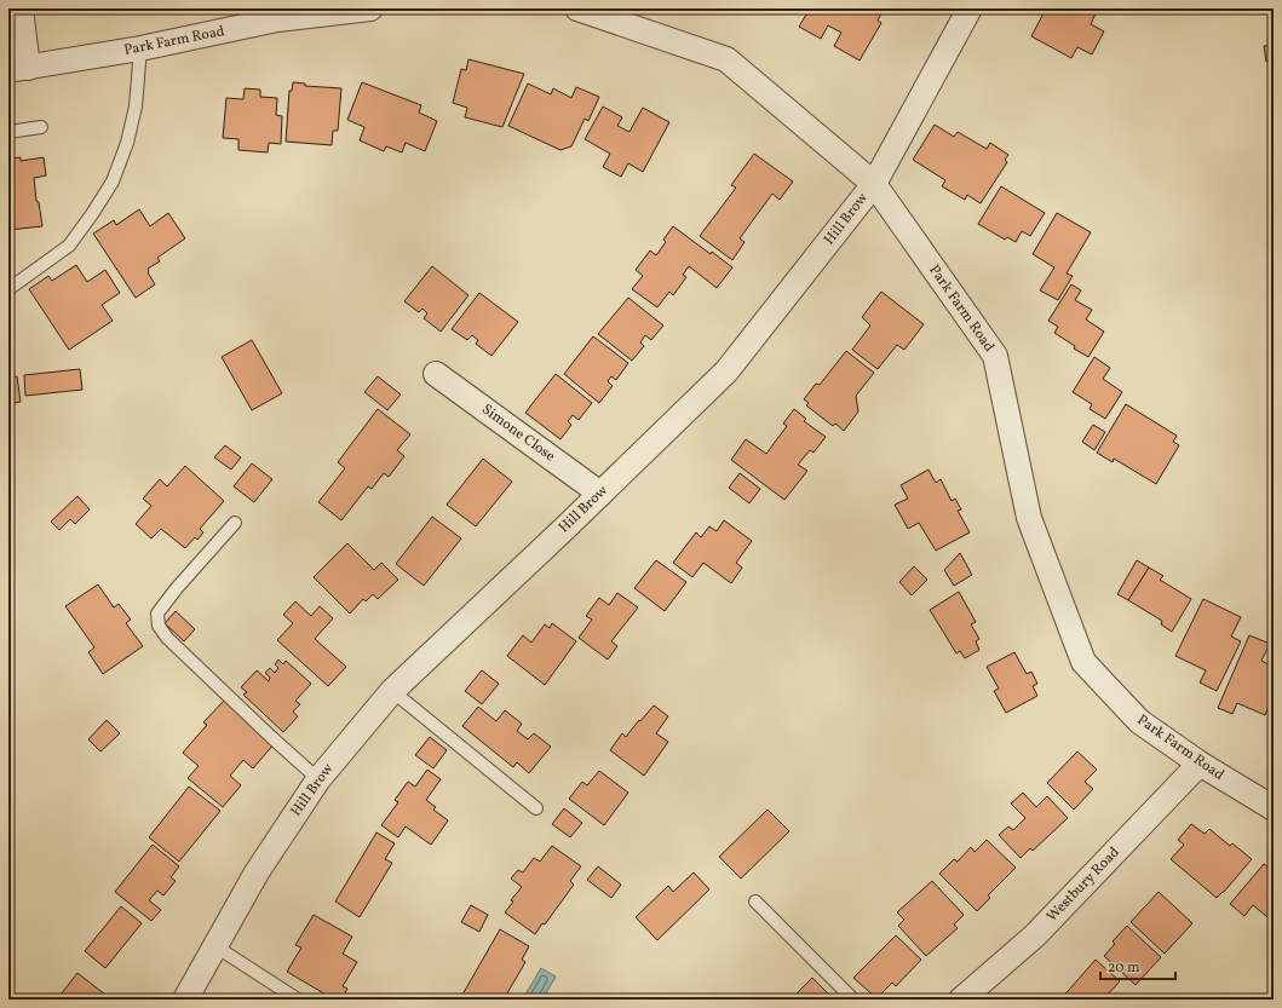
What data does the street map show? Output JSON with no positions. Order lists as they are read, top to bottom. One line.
{"streets":{"street":["Park Farm Road","Hill Brow","Simone Close","Westbury Road"]},"crossings":[["Park Farm Road","Hill Brow"],["Park Farm Road","Westbury Road"],["Hill Brow","Simone Close"]],"scale_bar":"20 m"}
